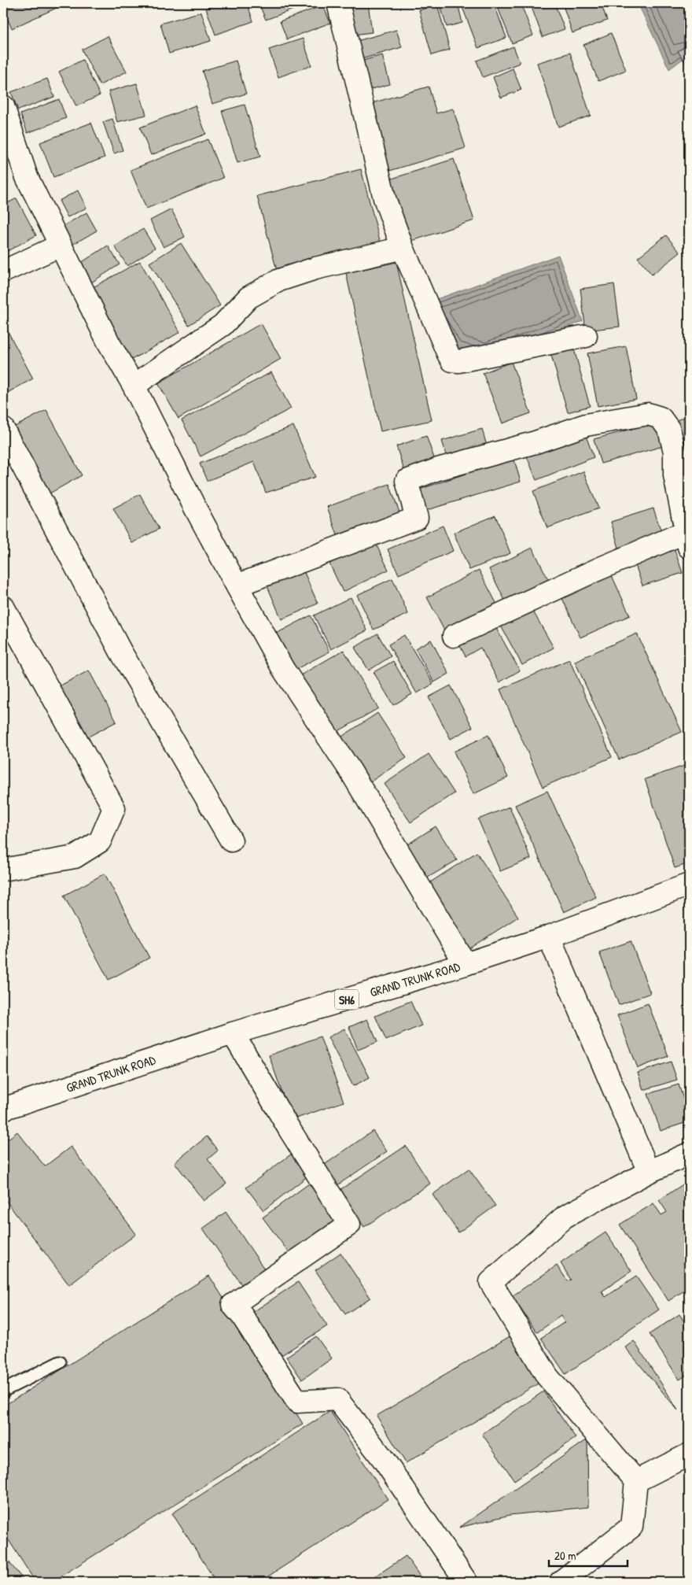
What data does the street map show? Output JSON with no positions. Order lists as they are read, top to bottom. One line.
{"streets":{"street":["GRAND TRUNK ROAD","SH6"]},"scale_bar":"20 m"}
